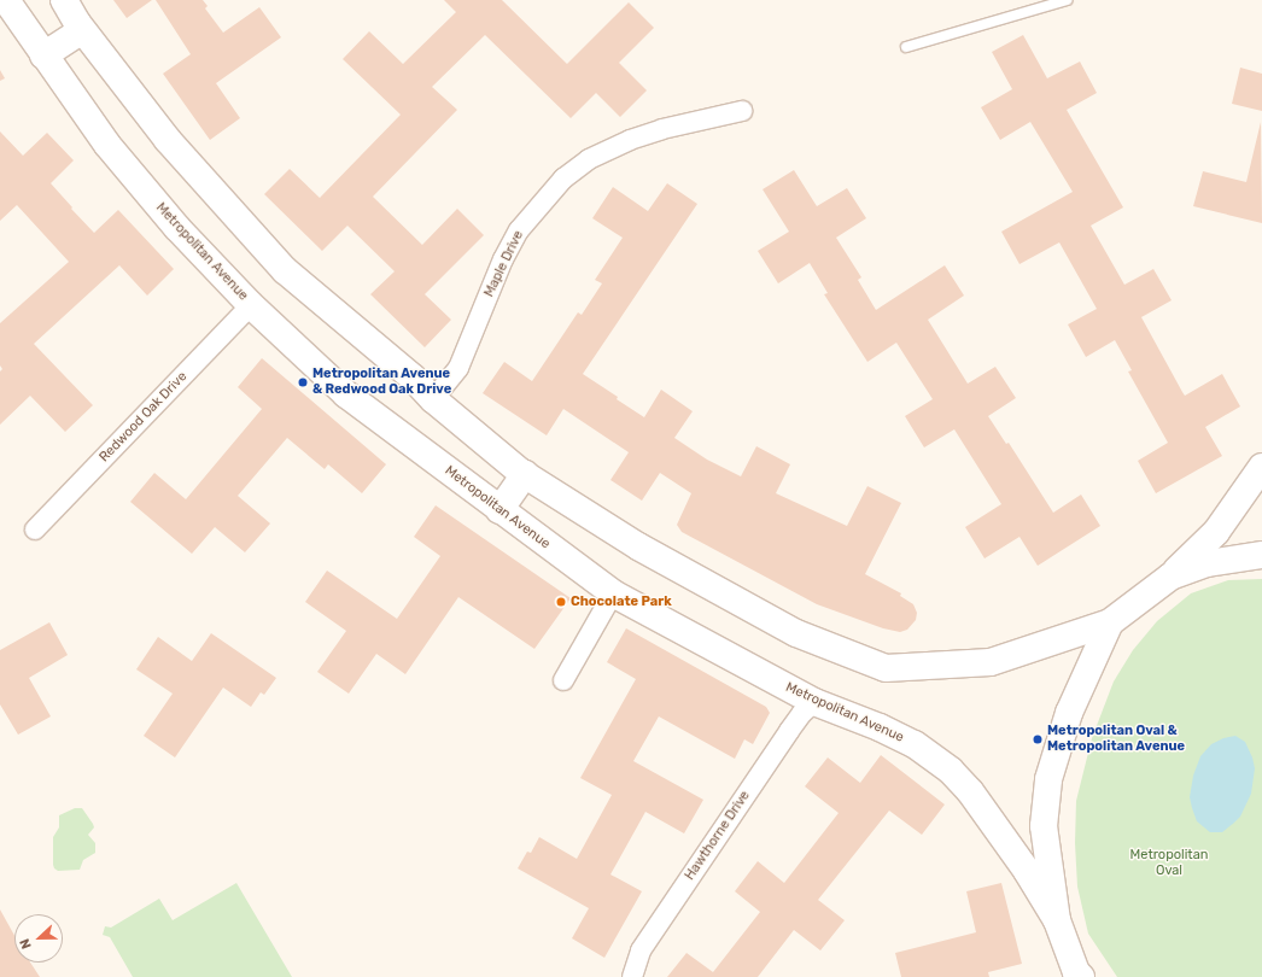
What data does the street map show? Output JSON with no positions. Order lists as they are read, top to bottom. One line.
{"streets":{"street":["Metropolitan Avenue","Maple Drive","Redwood Oak Drive","Hawthorne Drive"]},"crossings":[["Metropolitan Avenue","Redwood Oak Drive"],["Metropolitan Avenue","Hawthorne Drive"]],"parks":["Metropolitan Oval"],"places":["Metropolitan Avenue & Redwood Oak Drive","Chocolate Park","Metropolitan Oval & Metropolitan Avenue"],"north":"left"}
